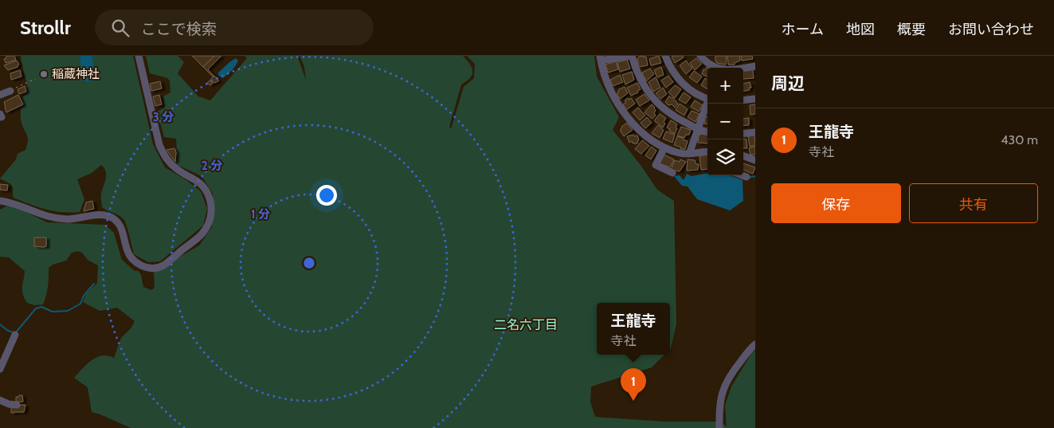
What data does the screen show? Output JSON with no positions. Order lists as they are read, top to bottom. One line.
{"districts":["二名六丁目"],"places":["稲蔵神社"],"page":{"header":"Strollr","search":"ここで検索","nav":["ホーム","地図","概要","お問い合わせ"],"heading":"周辺","map_buttons":["+","−"],"list":[{"mark":"1","name":"王龍寺","note":"寺社","value":"430 m"}],"buttons":["保存","共有"],"popup":["王龍寺","寺社"],"pins":"1"},"rings":["3 分","2 分","1 分"]}
